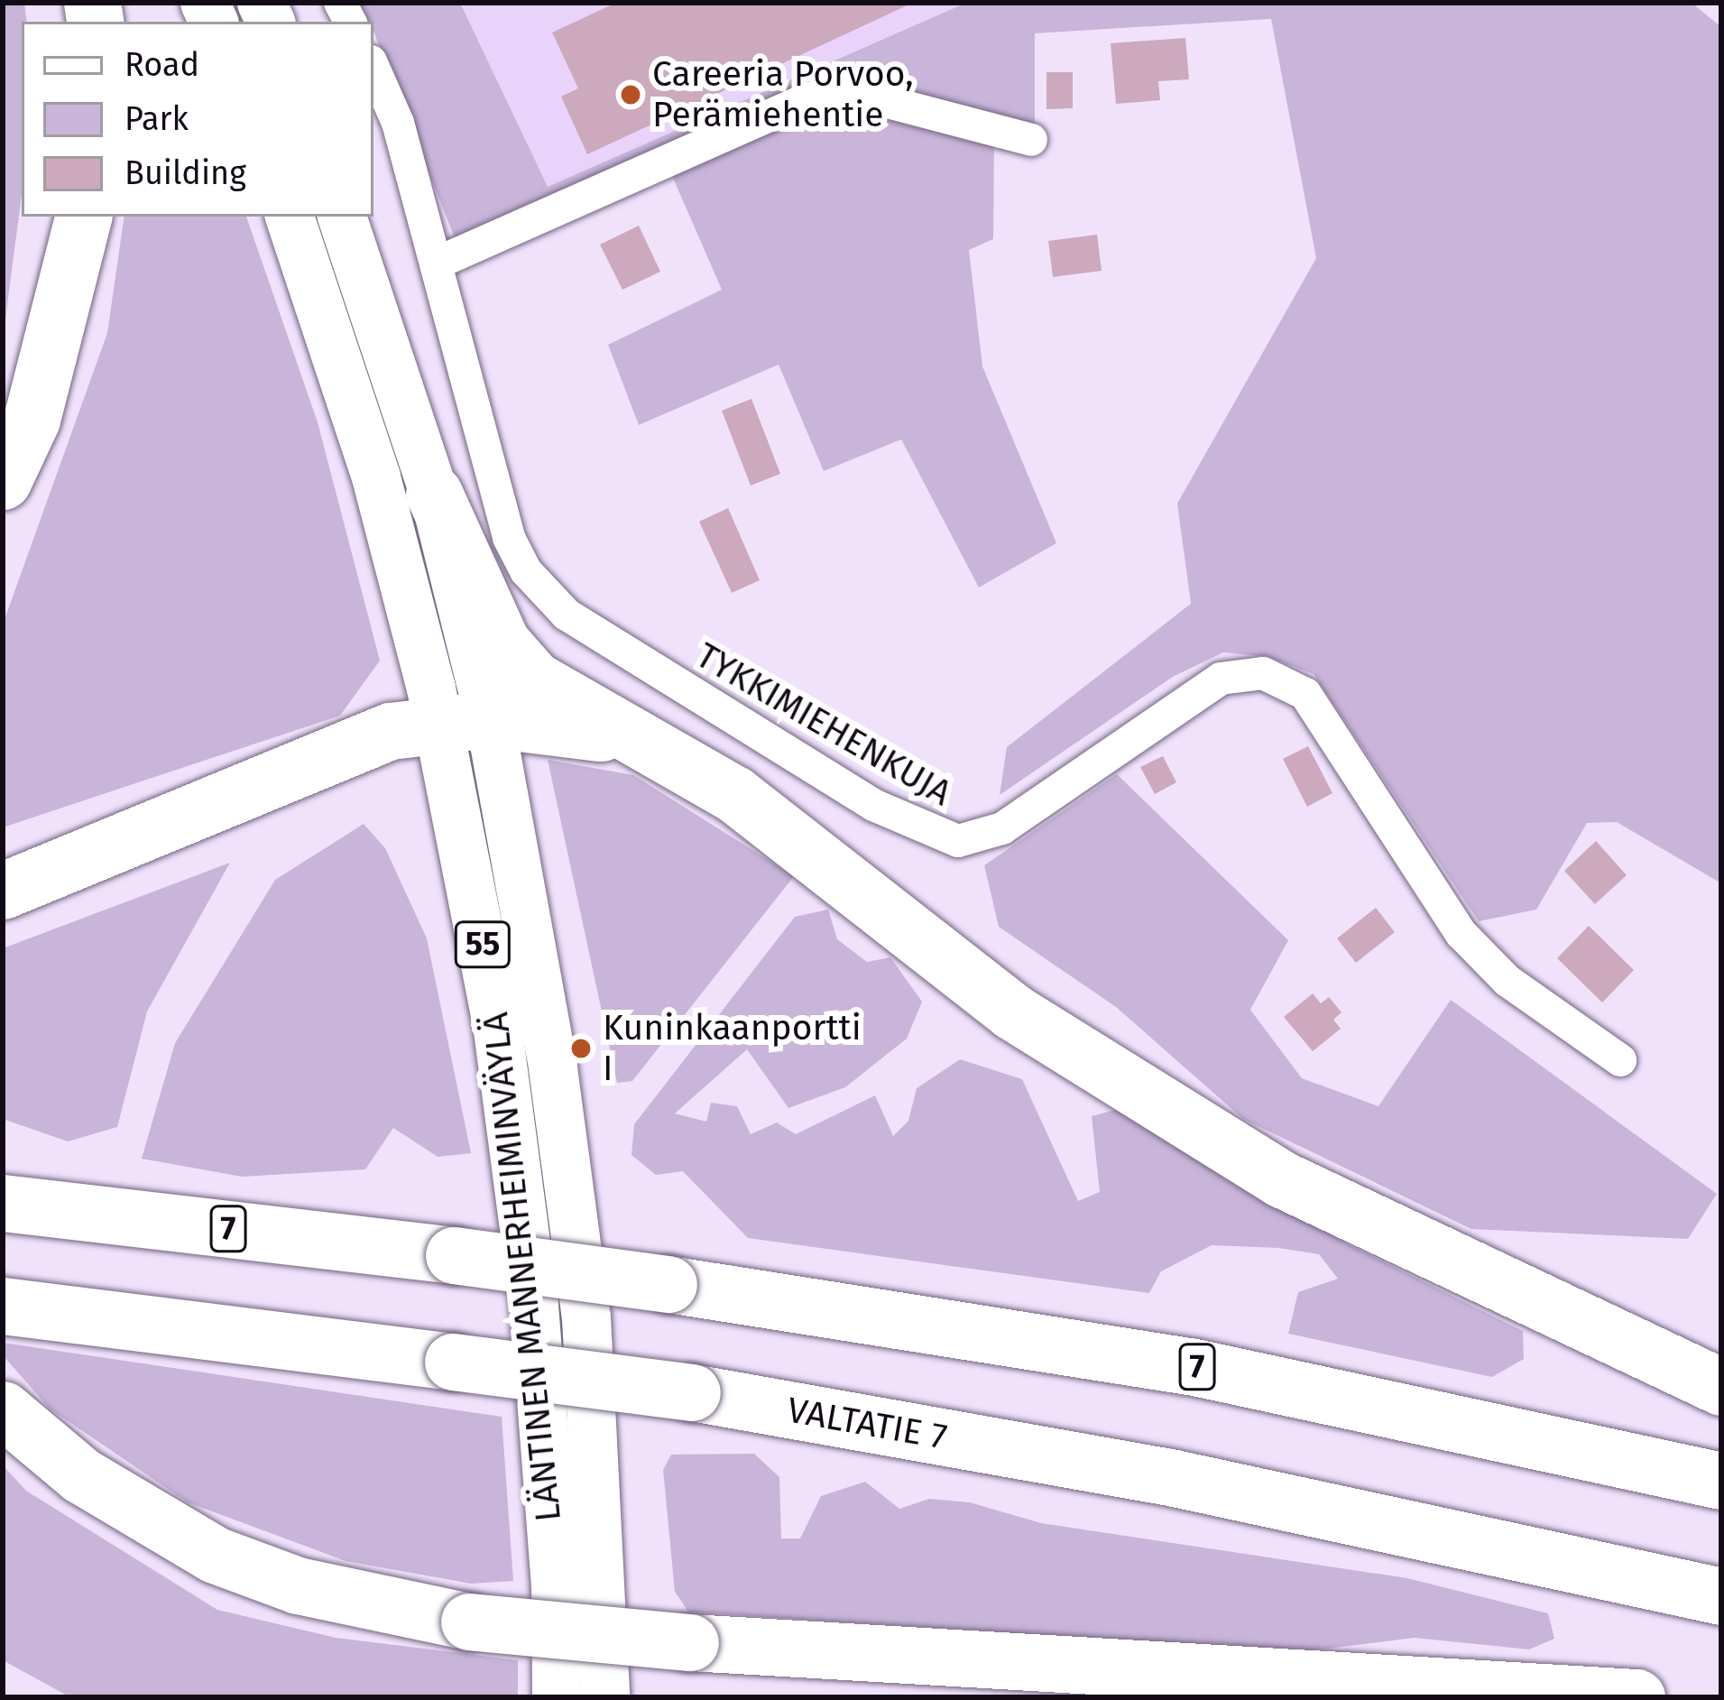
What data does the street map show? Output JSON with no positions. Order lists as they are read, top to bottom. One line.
{"streets":{"highway":["7","VALTATIE 7"],"main road":["55","LÄNTINEN MANNERHEIMINVÄYLÄ"],"street":["TYKKIMIEHENKUJA"]},"places":["Careeria Porvoo, Perämiehentie","Kuninkaanportti I"],"legend":["Road","Park","Building"]}
